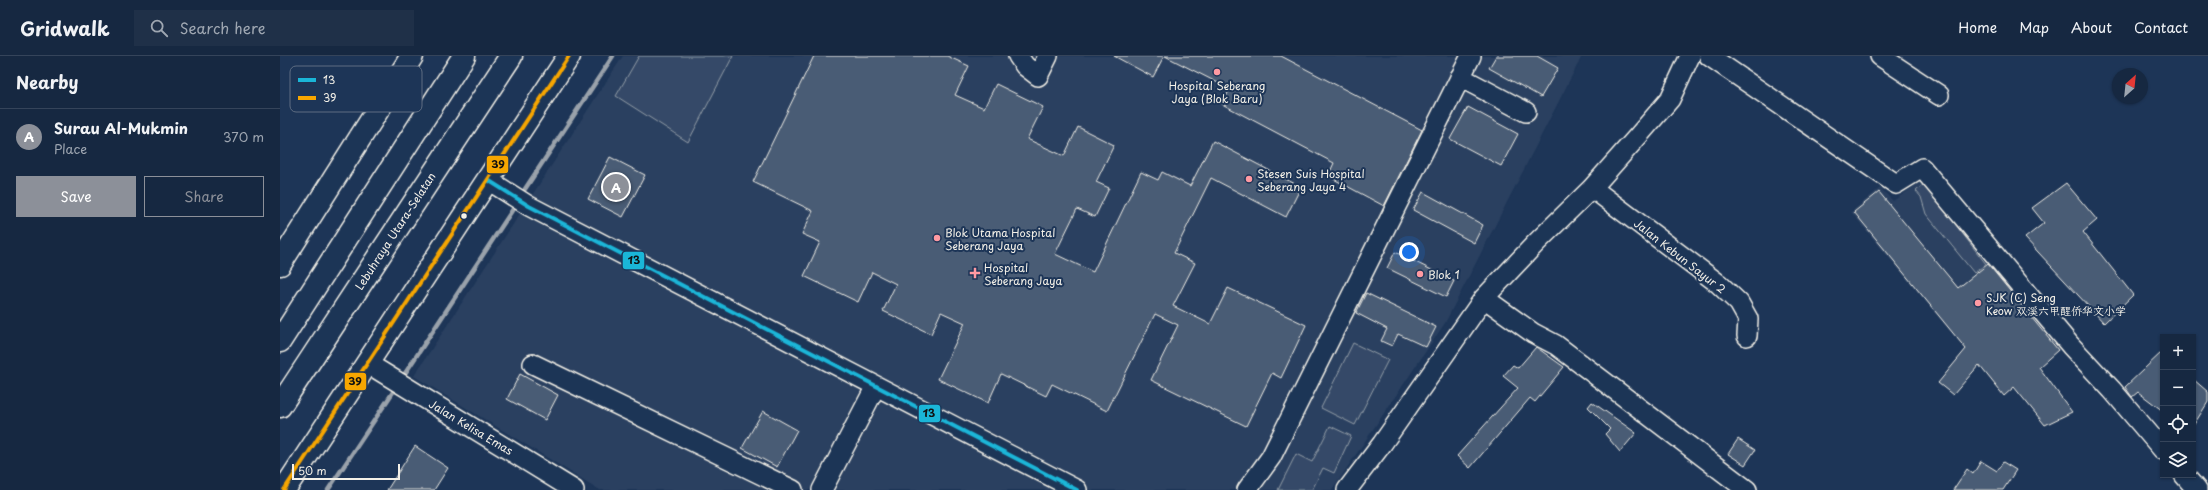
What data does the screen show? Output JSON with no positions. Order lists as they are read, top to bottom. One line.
{"streets":{"main road":["Lebuhraya Utara–Selatan"],"street":["Jalan Kebun Sayur 2","Jalan Kelisa Emas"]},"places":{"other":["Hospital Seberang Jaya (Blok Baru)","Stesen Suis Hospital Seberang Jaya 4","Blok Utama Hospital Seberang Jaya","Blok 1","SJK (C) Seng Keow 双溪六甲醒侨华文小学"],"health":["Hospital Seberang Jaya"]},"lines":["transit line 39","transit line 13"],"legend":["13","39"],"scale_bar":"50 m","north":"top right","page":{"header":"Gridwalk","search":"Search here","nav":["Home","Map","About","Contact"],"heading":"Nearby","list":[{"mark":"A","name":"Surau Al-Mukmin","note":"Place","value":"370 m"}],"buttons":["Save","Share"],"pins":"A","map_buttons":["+","−"],"scale":"50 m"}}
